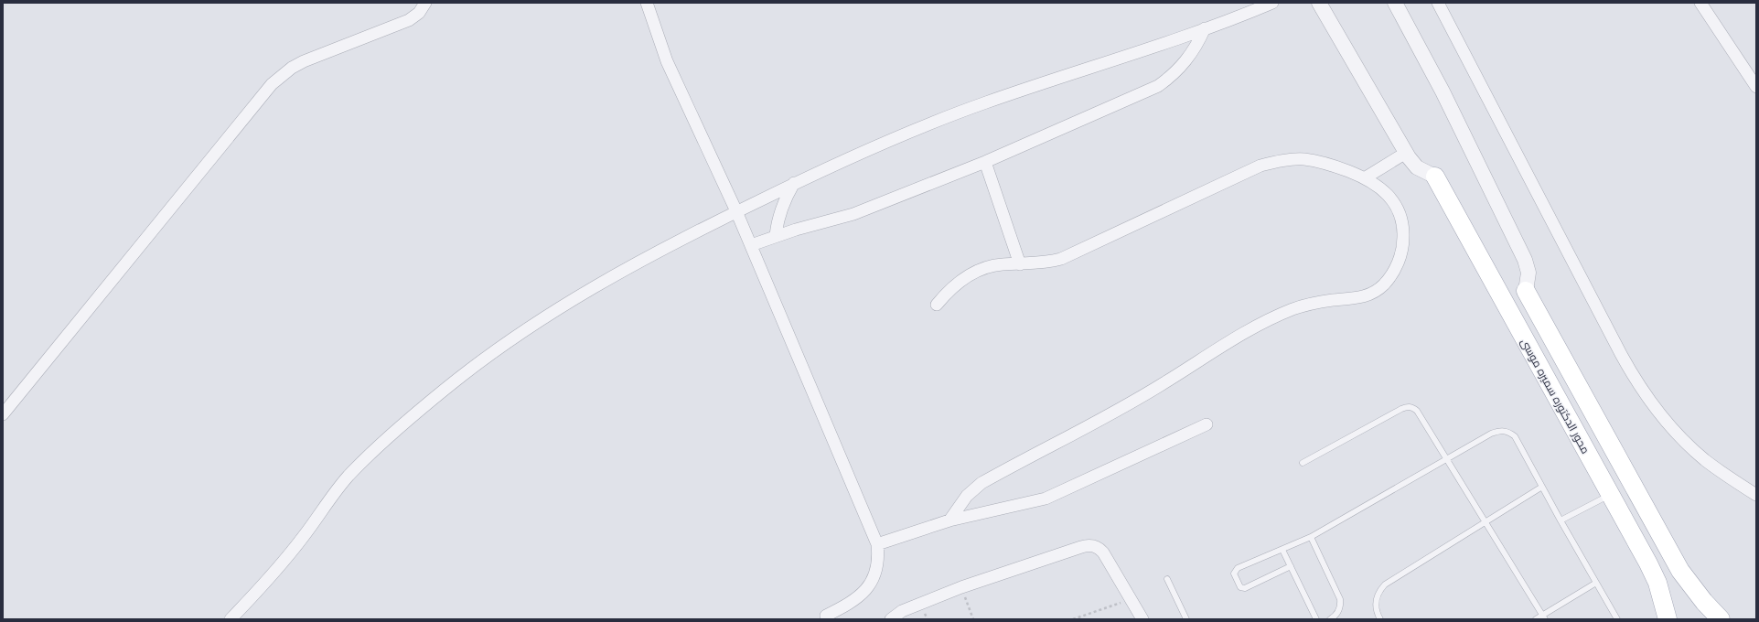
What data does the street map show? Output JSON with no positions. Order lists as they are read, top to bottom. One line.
{"streets":{"main road":["محور الدكتوره سميره موسى"]}}
